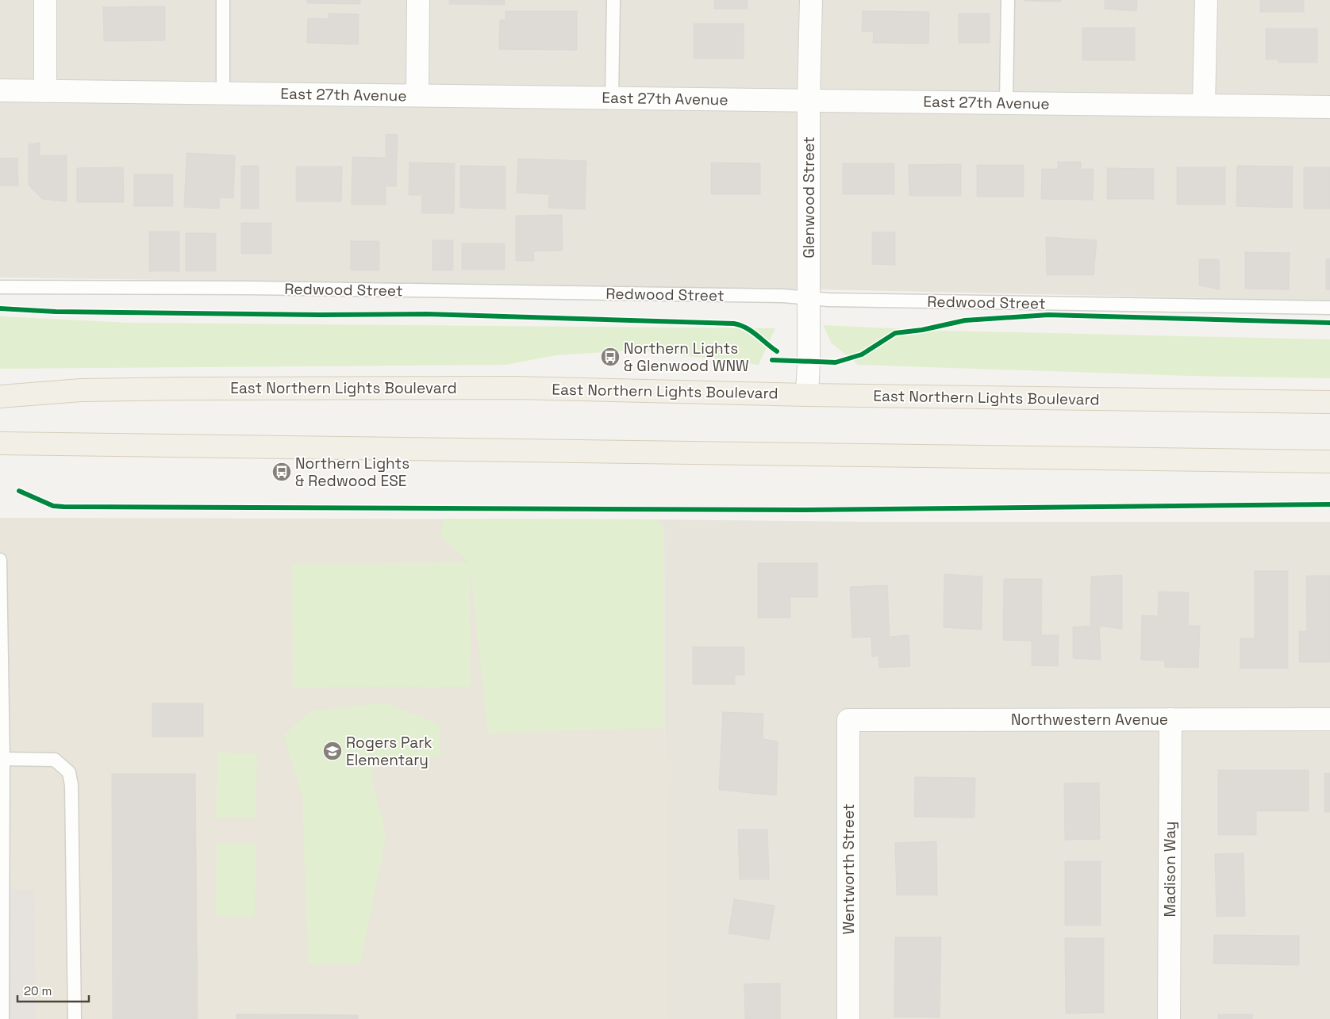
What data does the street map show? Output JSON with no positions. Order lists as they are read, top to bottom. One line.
{"streets":{"main road":["East Northern Lights Boulevard"],"street":["East 27th Avenue","Glenwood Street","Northwestern Avenue","Wentworth Street","Madison Way"],"lane":["Redwood Street"]},"crossings":[["East 27th Avenue","Glenwood Street"],["Glenwood Street","Redwood Street"],["Glenwood Street","East Northern Lights Boulevard"],["Northwestern Avenue","Wentworth Street"],["Northwestern Avenue","Madison Way"]],"places":{"bus stop":["Northern Lights & Glenwood WNW","Northern Lights & Redwood ESE"],"school or university":["Rogers Park Elementary"]},"scale_bar":"20 m"}
